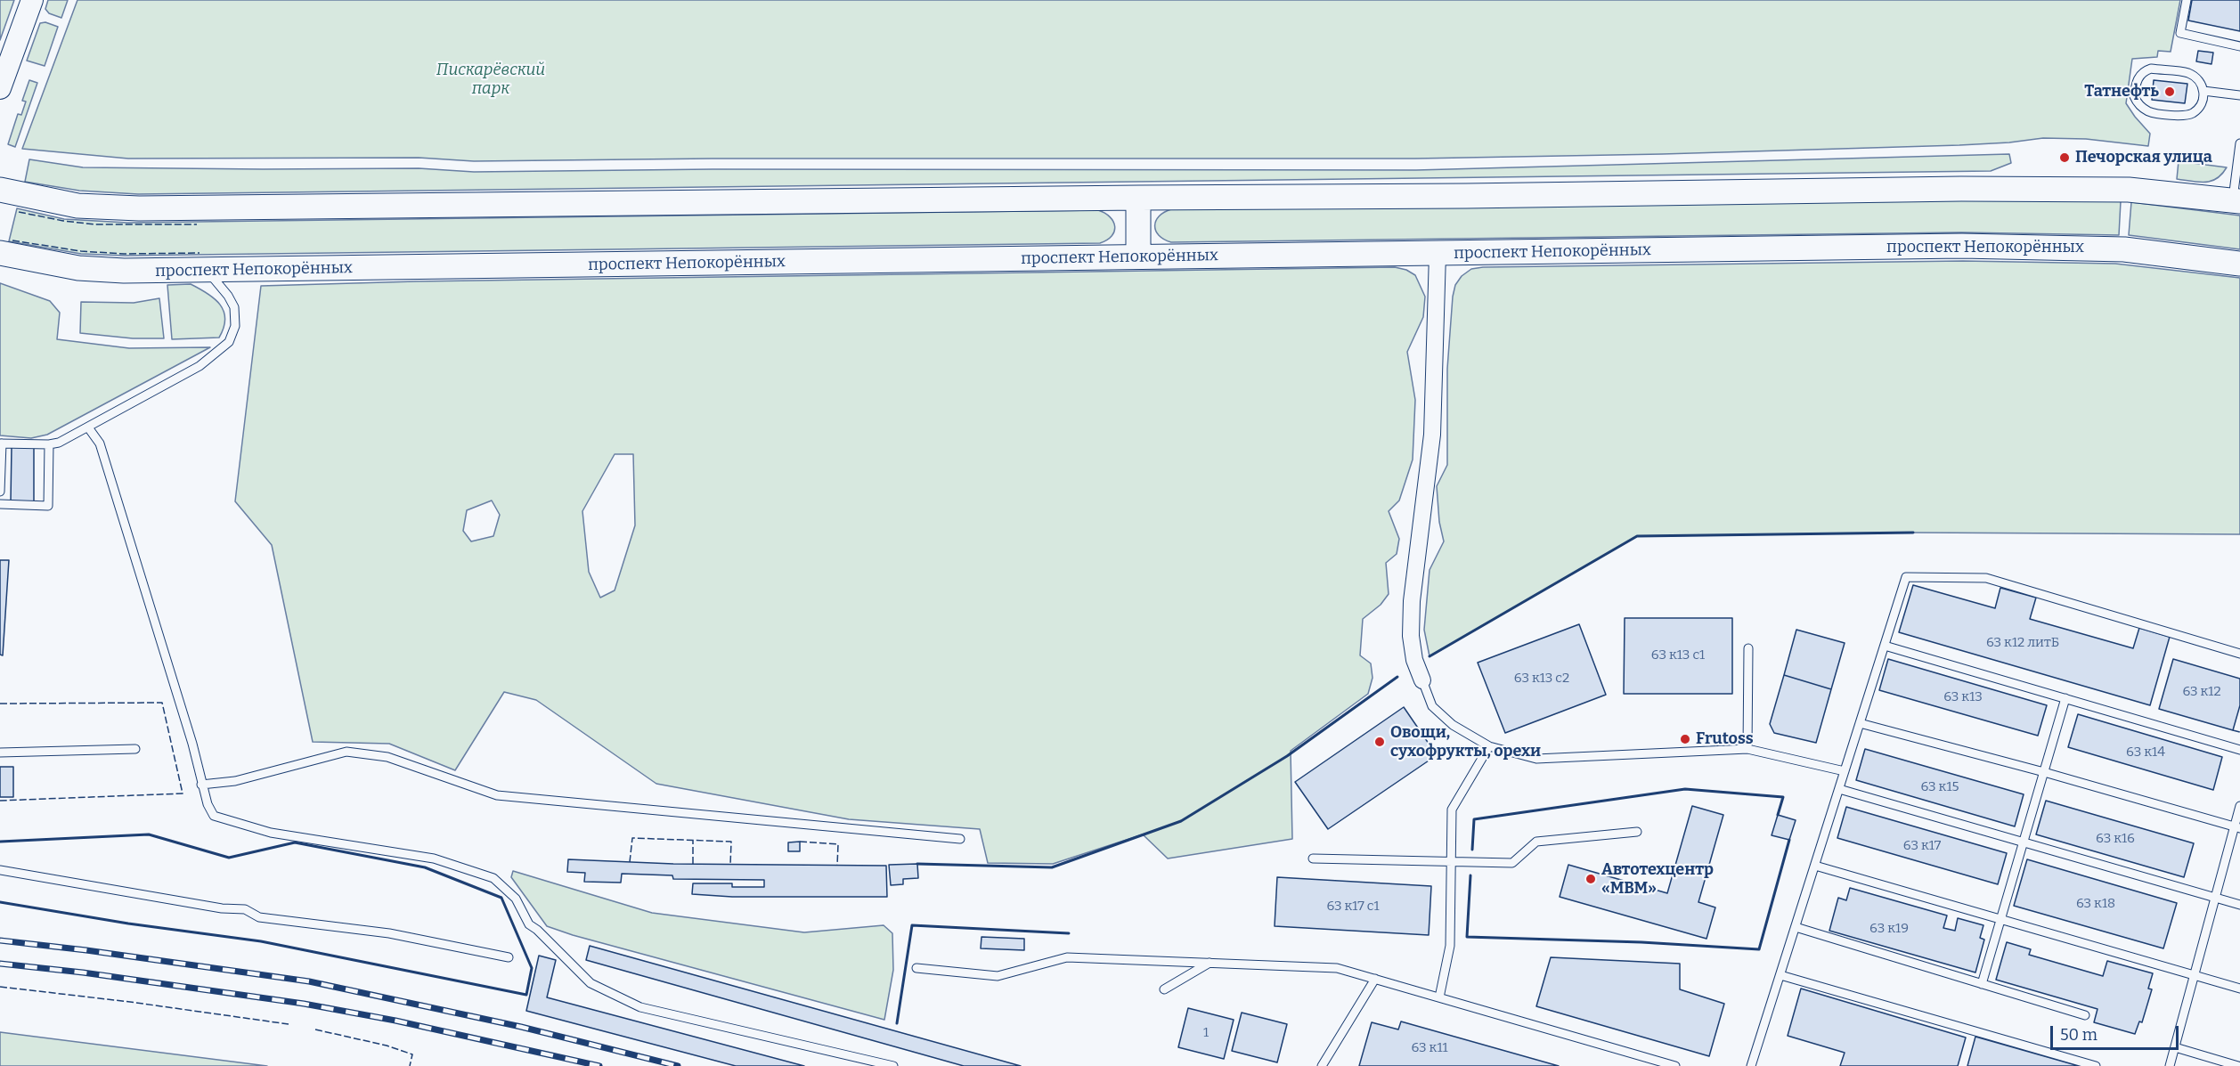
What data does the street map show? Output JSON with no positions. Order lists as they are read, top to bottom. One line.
{"streets":{"main road":["проспект Непокорённых"]},"parks":["Пискарёвский парк"],"places":["Татнефть","Печорская улица","Frutoss","Овощи, сухофрукты, орехи","Автотехцентр «МВМ»"],"house_numbers":["63 к12 литБ","63 к13 с1","63 к13 с2","63 к12","63 к13","63 к14","63 к15","63 к16","63 к17","63 к18","63 к17 с1","63 к19","1","63 к11"],"scale_bar":"50 m"}
